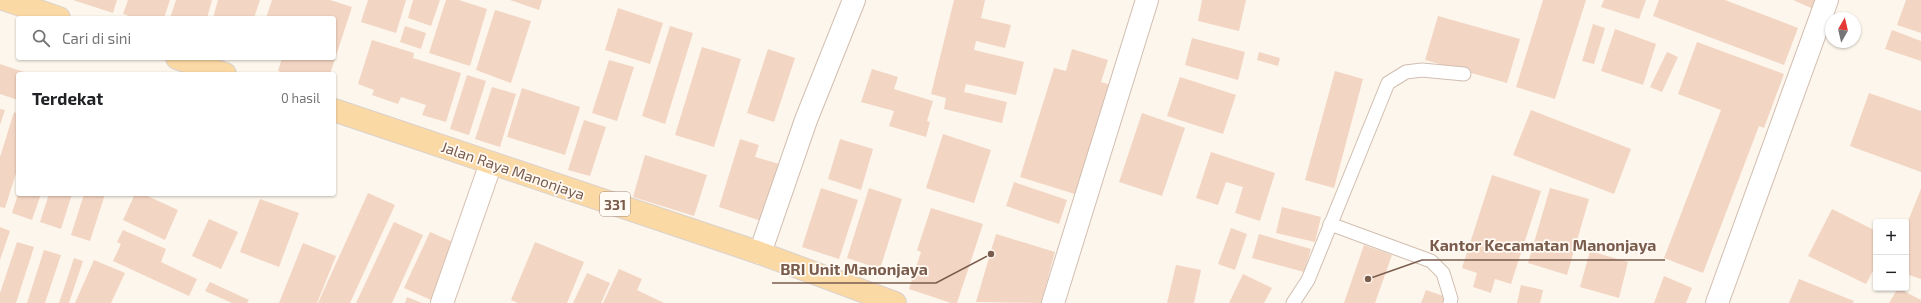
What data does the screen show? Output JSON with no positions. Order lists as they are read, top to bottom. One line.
{"streets":{"main road":["Jalan Raya Manonjaya","331"]},"places":["BRI Unit Manonjaya","Kantor Kecamatan Manonjaya"],"north":"top","page":{"search":"Cari di sini","heading":["Terdekat","0 hasil"],"map_buttons":["+","−"]}}
